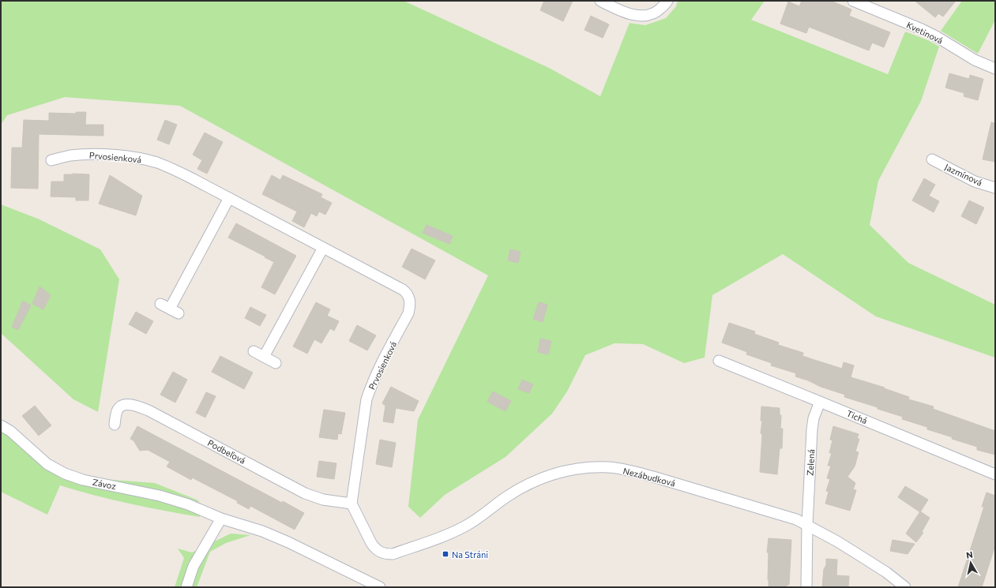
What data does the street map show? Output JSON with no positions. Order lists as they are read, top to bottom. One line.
{"streets":{"street":["Kvetinová","Prvosienková","Jazmínová","Tichá","Podbeľová","Zelená","Nezábudková","Závoz"]},"crossings":[["Prvosienková","Podbeľová"],["Prvosienková","Nezábudková"],["Tichá","Zelená"],["Podbeľová","Nezábudková"],["Zelená","Nezábudková"]],"places":{"transit":["Na Stráni"]},"north":"top"}
